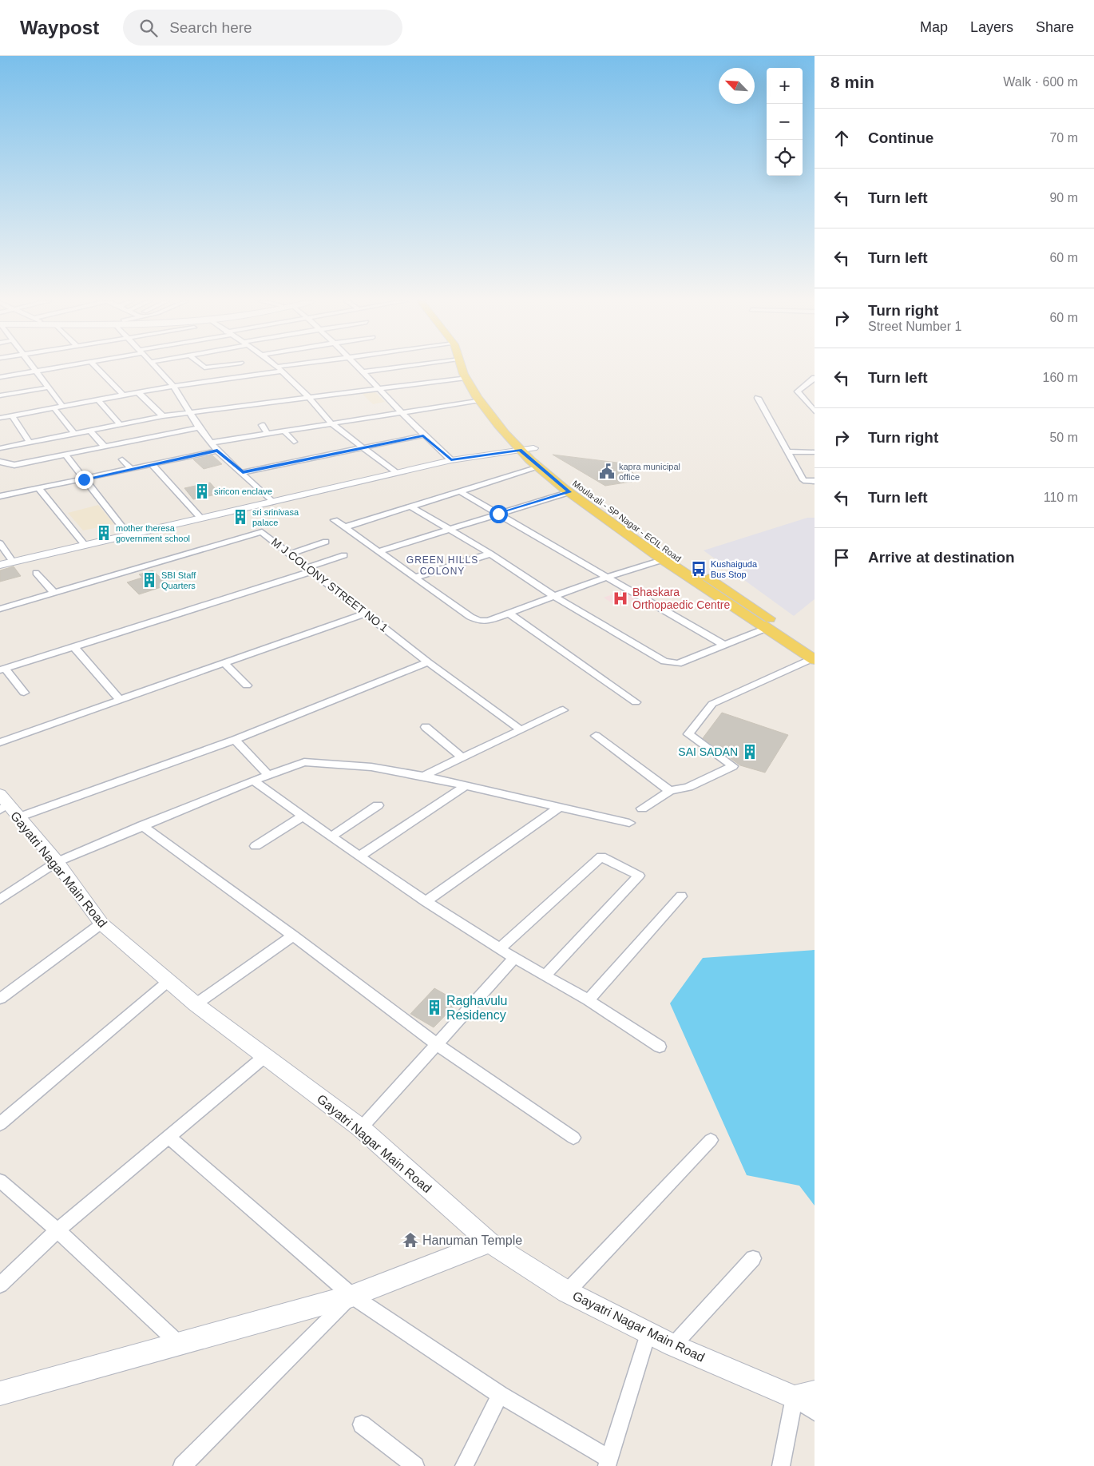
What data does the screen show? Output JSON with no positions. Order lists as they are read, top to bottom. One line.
{"streets":{"main road":["Moula-ali - SP Nagar - ECIL Road"],"street":["M J COLONY STREET NO 1","Gayatri Nagar Main Road"]},"districts":["GREEN HILLS COLONY"],"places":{"public building":["kapra municipal office"],"building":["siricon enclave","sri srinivasa palace","mother theresa government school","SBI Staff Quarters","SAI SADAN","Raghavulu Residency"],"bus stop":["Kushaiguda Bus Stop"],"hospital":["Bhaskara Orthopaedic Centre"],"temple":["Hanuman Temple"]},"north":"top left","page":{"header":"Waypost","search":"Search here","nav":["Map","Layers","Share"],"heading":["8 min","Walk · 600 m"],"map_buttons":["+","−"],"list":[["Continue","70 m"],["Turn left","90 m"],["Turn left","60 m"],["Turn right","Street Number 1","60 m"],["Turn left","160 m"],["Turn right","50 m"],["Turn left","110 m"],"Arrive at destination"]}}
